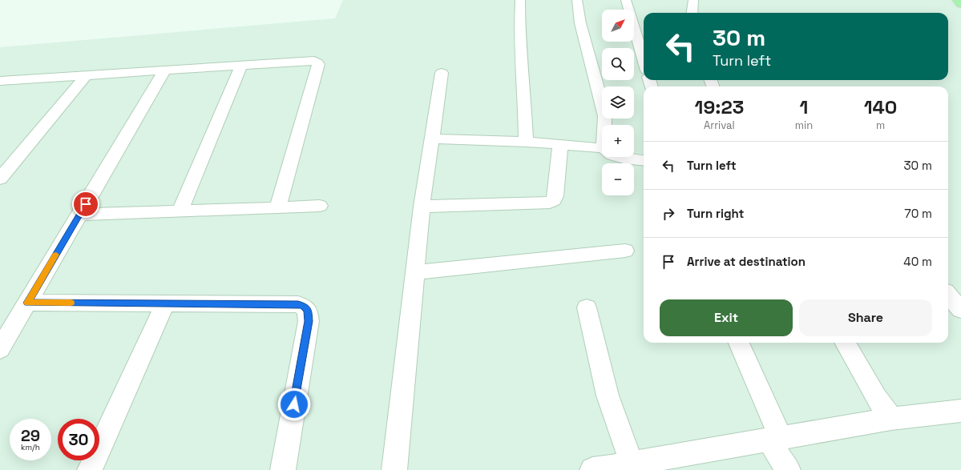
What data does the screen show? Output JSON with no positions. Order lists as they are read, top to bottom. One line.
{"north":"top right","page":{"map_buttons":["+","−"],"turn":["30 m","Turn left"],"eta":["19:23","Arrival","1","min","140","m"],"list":[{"name":"Turn left","value":"30 m"},{"name":"Turn right","value":"70 m"},{"name":"Arrive at destination","value":"40 m"}],"buttons":["Exit","Share"],"speed":"29 km/h","limit":"30"}}
